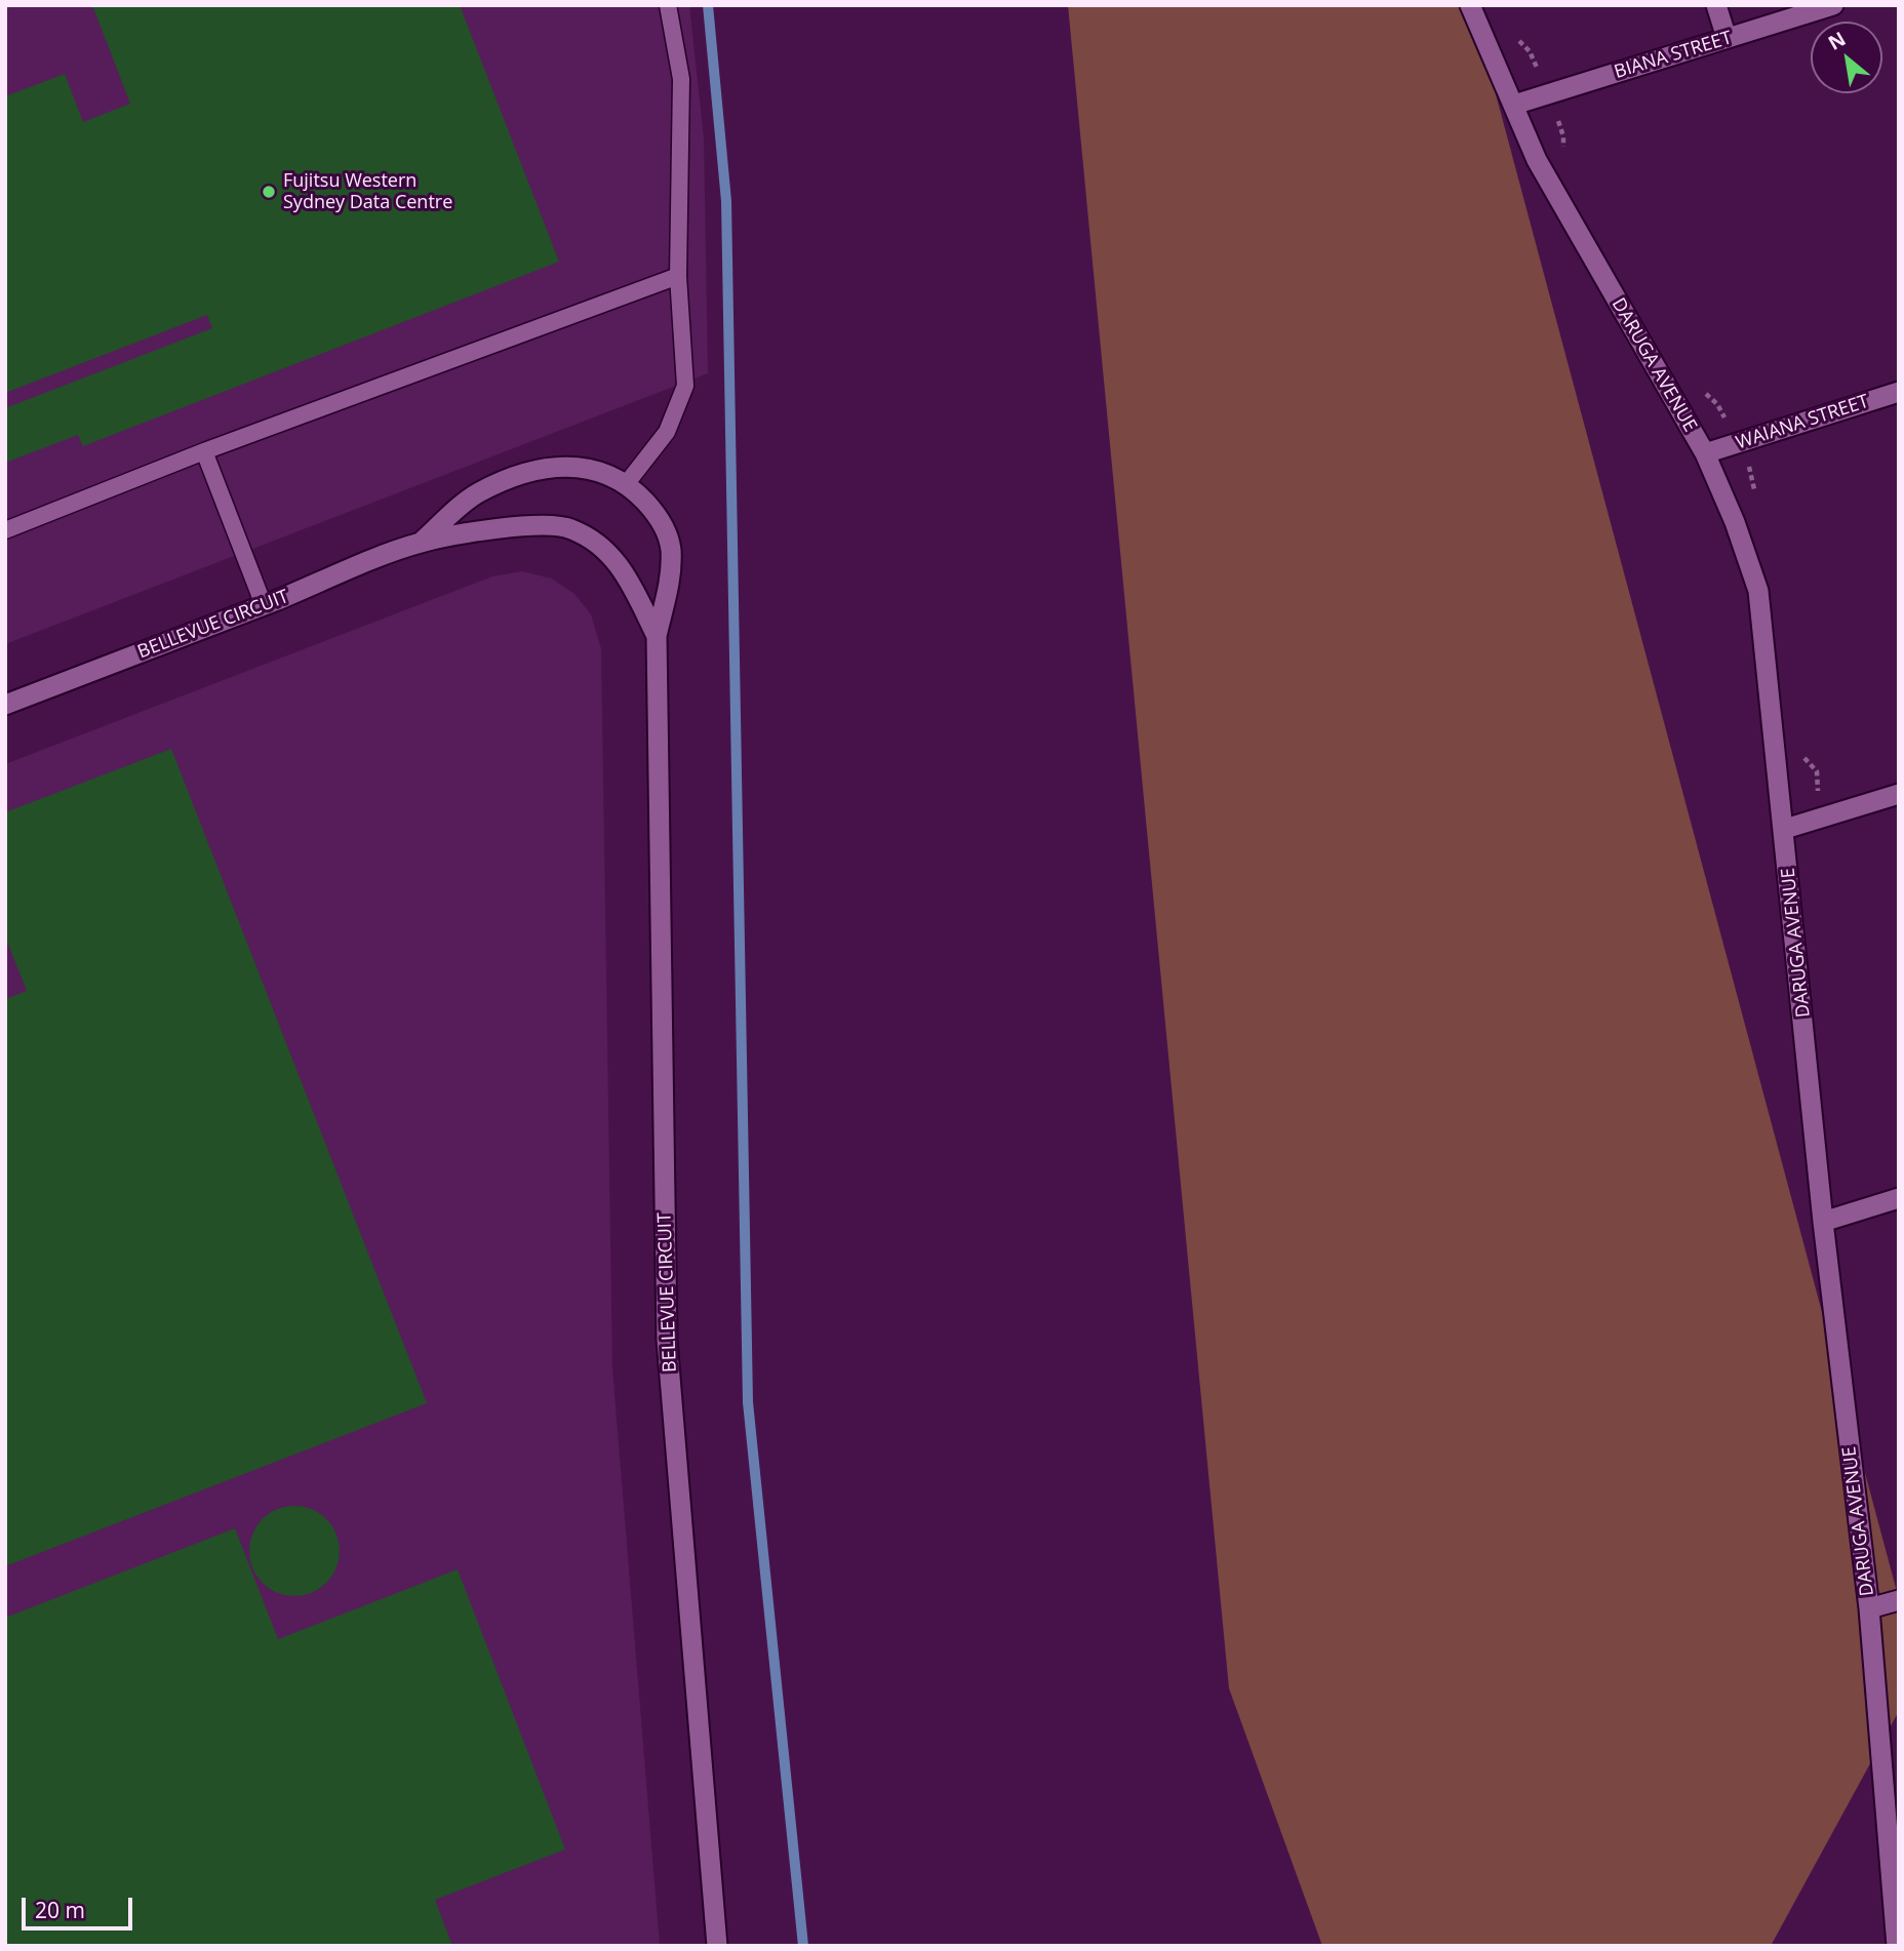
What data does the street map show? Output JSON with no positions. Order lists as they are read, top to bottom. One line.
{"streets":{"street":["BIANA STREET","DARUGA AVENUE","WAIANA STREET","BELLEVUE CIRCUIT"]},"crossings":[["BIANA STREET","DARUGA AVENUE"],["DARUGA AVENUE","WAIANA STREET"]],"places":["Fujitsu Western Sydney Data Centre"],"scale_bar":"20 m","north":"top left"}
